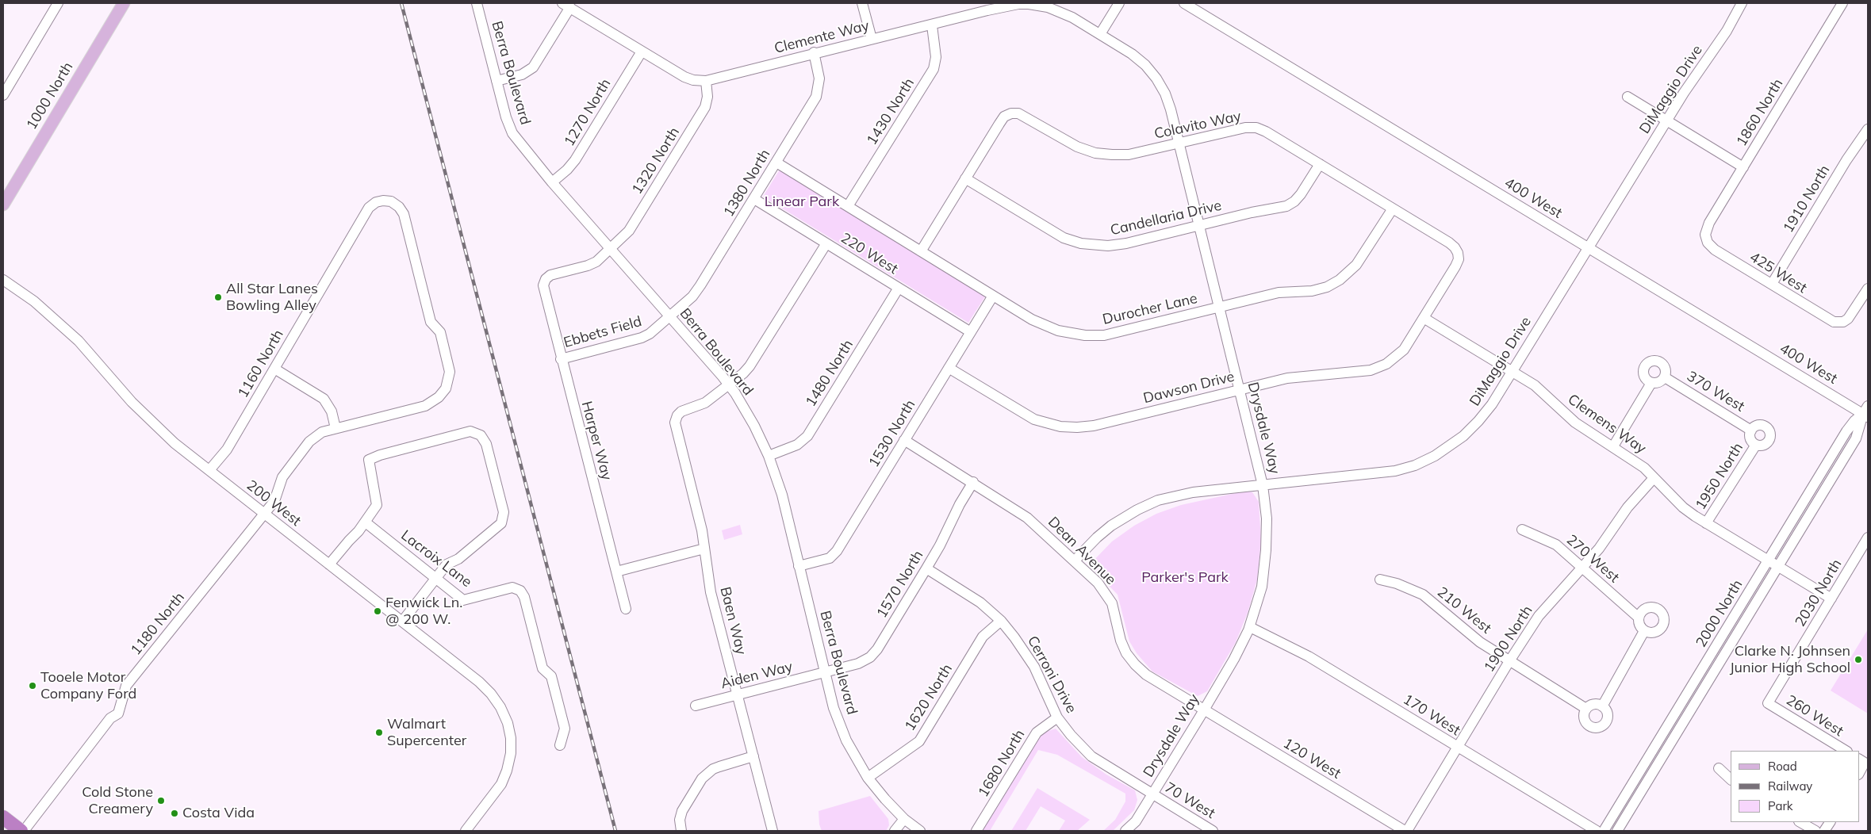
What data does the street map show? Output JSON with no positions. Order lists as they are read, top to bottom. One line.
{"streets":{"main road":["1000 North"],"street":["Clemente Way","Berra Boulevard","DiMaggio Drive","1430 North","1270 North","1860 North","Colavito Way","1320 North","1380 North","400 West","1910 North","Candellaria Drive","220 West","425 West","Durocher Lane","Ebbets Field","1160 North","1480 North","Dawson Drive","370 West","Clemens Way","Drysdale Way","1530 North","Harper Way","1950 North","200 West","Dean Avenue","Lacroix Lane","270 West","1570 North","2030 North","210 West","2000 North","Baen Way","1180 North","1900 North","Cerroni Drive","Aiden Way","1620 North","170 West","260 West","120 West","1680 North","70 West"]},"crossings":[["Clemente Way","1430 North"],["Clemente Way","1270 North"],["Clemente Way","1320 North"],["Clemente Way","1380 North"],["Clemente Way","Drysdale Way"],["Berra Boulevard","1270 North"],["Berra Boulevard","1320 North"],["Berra Boulevard","1380 North"],["Berra Boulevard","Ebbets Field"],["Berra Boulevard","1480 North"],["Berra Boulevard","1530 North"],["Berra Boulevard","1570 North"],["Berra Boulevard","Baen Way"],["Berra Boulevard","Aiden Way"],["Berra Boulevard","1620 North"],["DiMaggio Drive","400 West"],["DiMaggio Drive","Clemens Way"],["DiMaggio Drive","Drysdale Way"],["DiMaggio Drive","Dean Avenue"],["1430 North","Durocher Lane"],["1860 North","425 West"],["Colavito Way","Candellaria Drive"],["Colavito Way","Durocher Lane"],["Colavito Way","Dawson Drive"],["Colavito Way","Drysdale Way"],["1320 North","Harper Way"],["1380 North","220 West"],["1380 North","Durocher Lane"],["1380 North","Ebbets Field"],["400 West","2000 North"],["1910 North","425 West"],["Candellaria Drive","Drysdale Way"],["220 West","1480 North"],["220 West","1530 North"],["Durocher Lane","Drysdale Way"],["Durocher Lane","1530 North"],["Ebbets Field","Harper Way"],["1160 North","200 West"],["1160 North","1180 North"],["Dawson Drive","Clemens Way"],["Dawson Drive","Drysdale Way"],["Dawson Drive","1530 North"],["370 West","1950 North"],["Clemens Way","1950 North"],["Clemens Way","2030 North"],["Clemens Way","2000 North"],["Clemens Way","1900 North"],["Drysdale Way","Dean Avenue"],["Drysdale Way","Cerroni Drive"],["Drysdale Way","170 West"],["Drysdale Way","120 West"],["Drysdale Way","70 West"],["1530 North","Dean Avenue"],["200 West","1180 North"],["Dean Avenue","1570 North"],["Dean Avenue","120 West"],["270 West","1900 North"],["1570 North","Cerroni Drive"],["1570 North","Aiden Way"],["2030 North","260 West"],["210 West","1900 North"],["Baen Way","Aiden Way"],["1900 North","170 West"],["1900 North","120 West"],["Cerroni Drive","1620 North"],["Cerroni Drive","1680 North"],["Cerroni Drive","70 West"]],"parks":["Linear Park","Parker's Park"],"places":["All Star Lanes Bowling Alley","Fenwick Ln. @ 200 W.","Clarke N. Johnsen Junior High School","Tooele Motor Company Ford","Walmart Supercenter","Cold Stone Creamery","Costa Vida"],"legend":["Road","Railway","Park"]}
